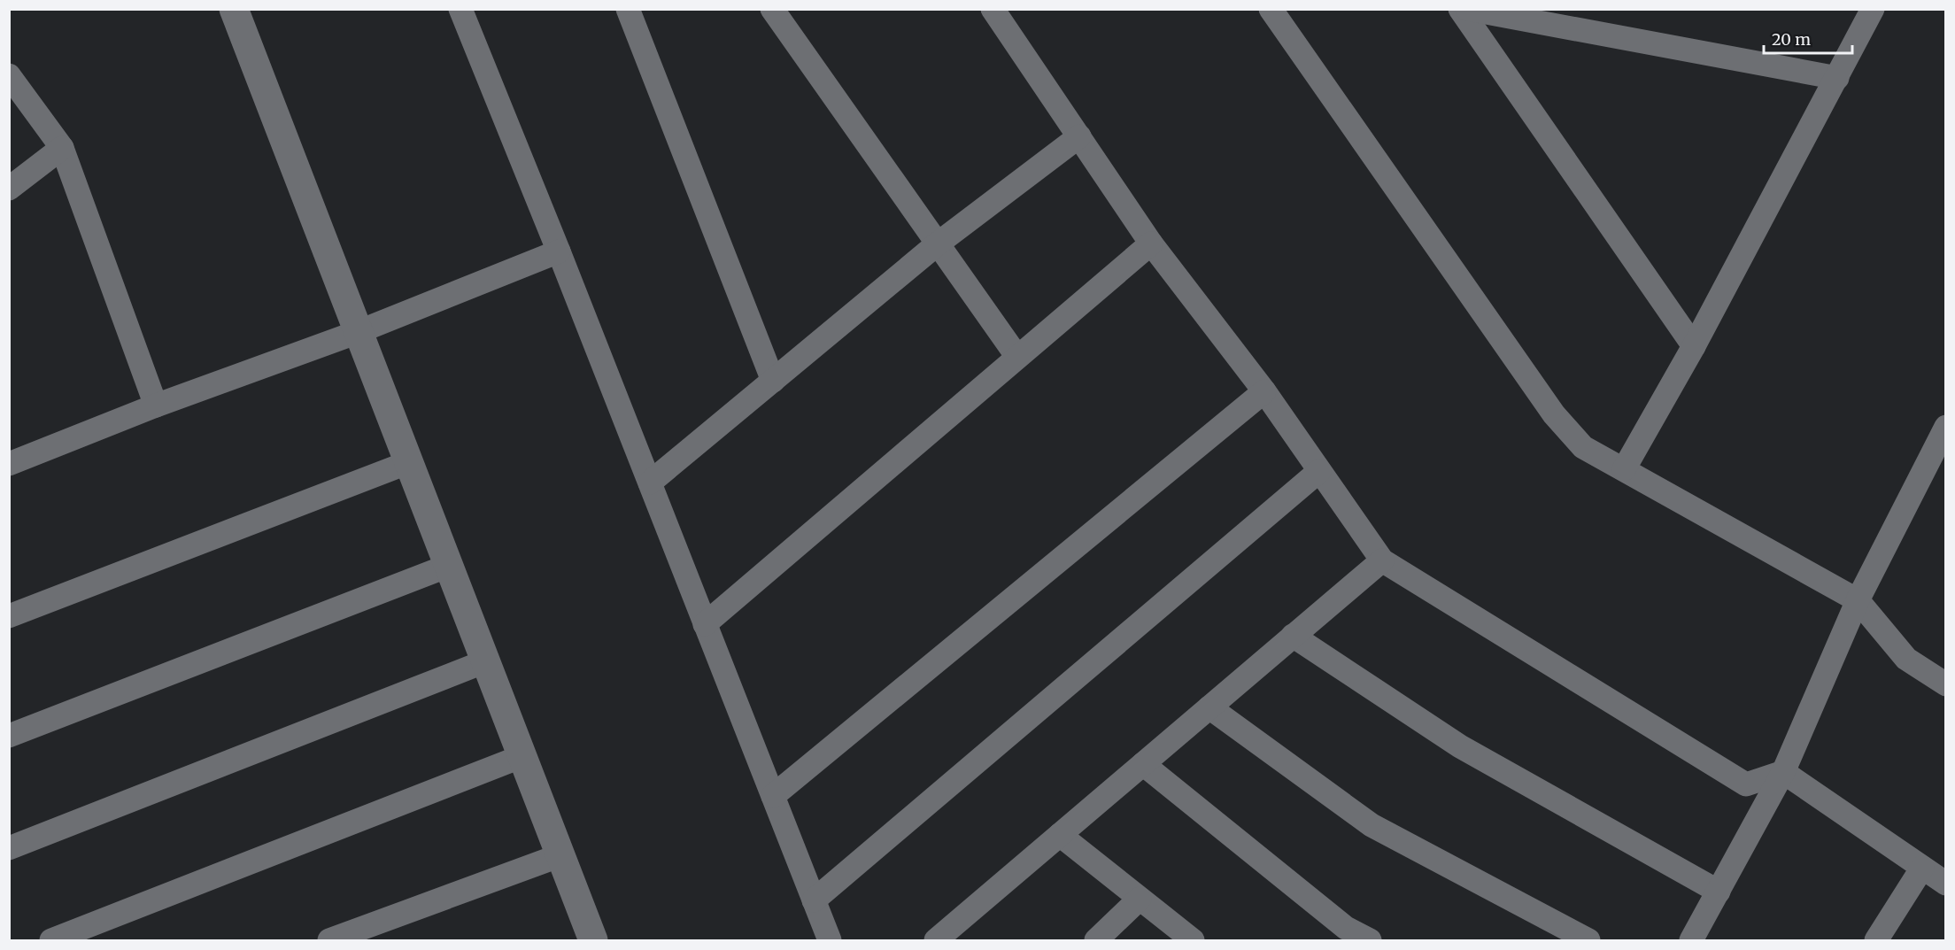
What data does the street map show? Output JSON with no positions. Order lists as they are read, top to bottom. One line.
{"scale_bar":"20 m"}
